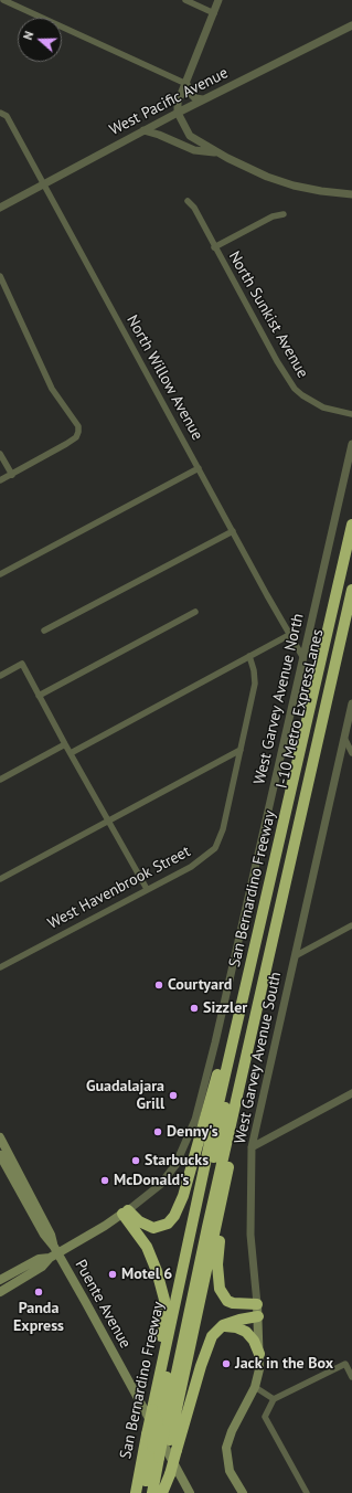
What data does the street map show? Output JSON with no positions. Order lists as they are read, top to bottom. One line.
{"streets":{"highway":["I-10 Metro ExpressLanes","San Bernardino Freeway"],"main road":["West Garvey Avenue South","Puente Avenue"],"street":["West Pacific Avenue","North Sunkist Avenue","North Willow Avenue","West Garvey Avenue North","West Havenbrook Street"]},"crossings":[["West Pacific Avenue","North Willow Avenue"],["North Willow Avenue","West Garvey Avenue North"]],"places":["Courtyard","Sizzler","Guadalajara Grill","Denny's","Starbucks","McDonald's","Motel 6","Panda Express","Jack in the Box"],"north":"left"}
